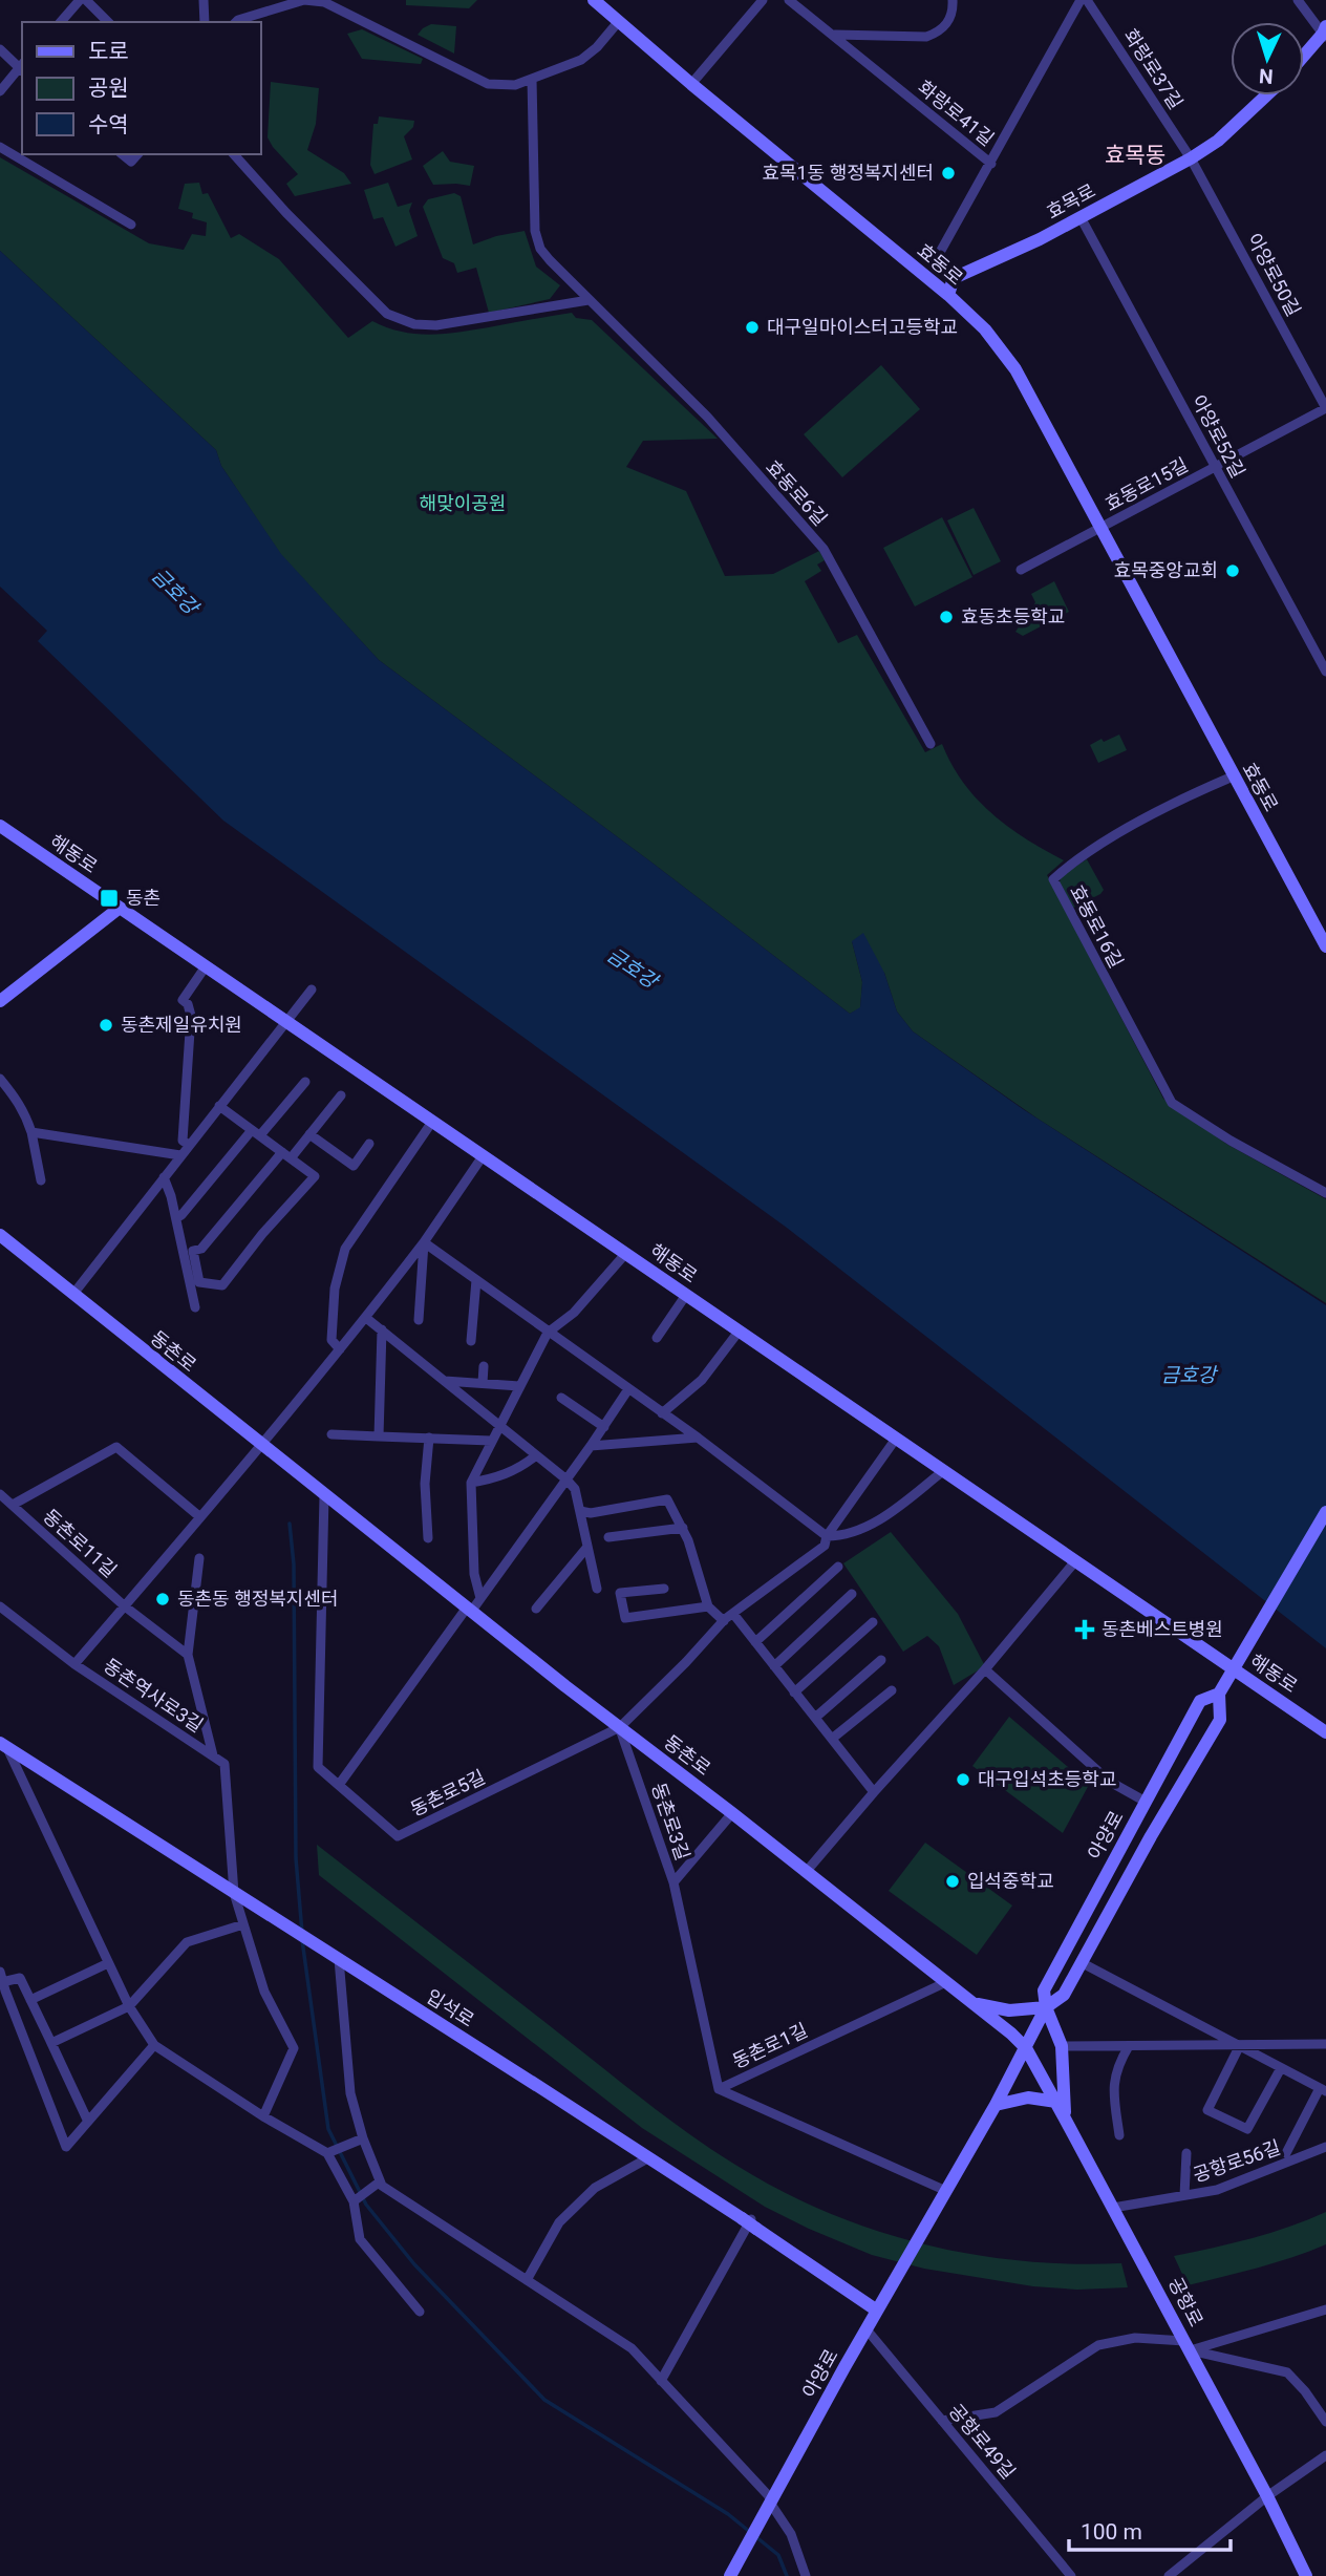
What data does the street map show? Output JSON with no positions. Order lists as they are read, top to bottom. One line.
{"streets":{"main road":["효목로","효동로","해동로","동촌로","아양로","입석로","공항로"],"street":["화랑로37길","화랑로41길","아양로50길","아양로52길","효동로15길","효동로6길","효동로16길","동촌로11길","동촌역사로3길","동촌로5길","동촌로3길","동촌로1길","공항로56길","공항로49길"]},"crossings":[["화랑로37길","효목로"],["화랑로37길","아양로50길"],["화랑로41길","효동로"],["효목로","효동로"],["효목로","아양로50길"],["효목로","아양로52길"],["효동로","효동로15길"],["효동로","효동로16길"],["아양로50길","효동로15길"],["아양로52길","효동로15길"],["해동로","아양로"],["동촌로","동촌로5길"],["동촌로","동촌로3길"],["동촌로","아양로"],["동촌로","동촌로1길"],["동촌로","공항로"],["동촌로11길","동촌역사로3길"],["동촌역사로3길","입석로"],["동촌로5길","동촌로3길"],["동촌로3길","동촌로1길"],["아양로","입석로"],["아양로","공항로"],["아양로","공항로49길"],["공항로56길","공항로"]],"districts":["효목동"],"water":["금호강"],"parks":["해맞이공원"],"places":{"other":["효목1동 행정복지센터","대구일마이스터고등학교","효목중앙교회","효동초등학교","동촌제일유치원","동촌동 행정복지센터","대구입석초등학교","입석중학교"],"transit":["동촌"],"health":["동촌베스트병원"]},"legend":["도로","공원","수역"],"scale_bar":"100 m","north":"bottom"}
